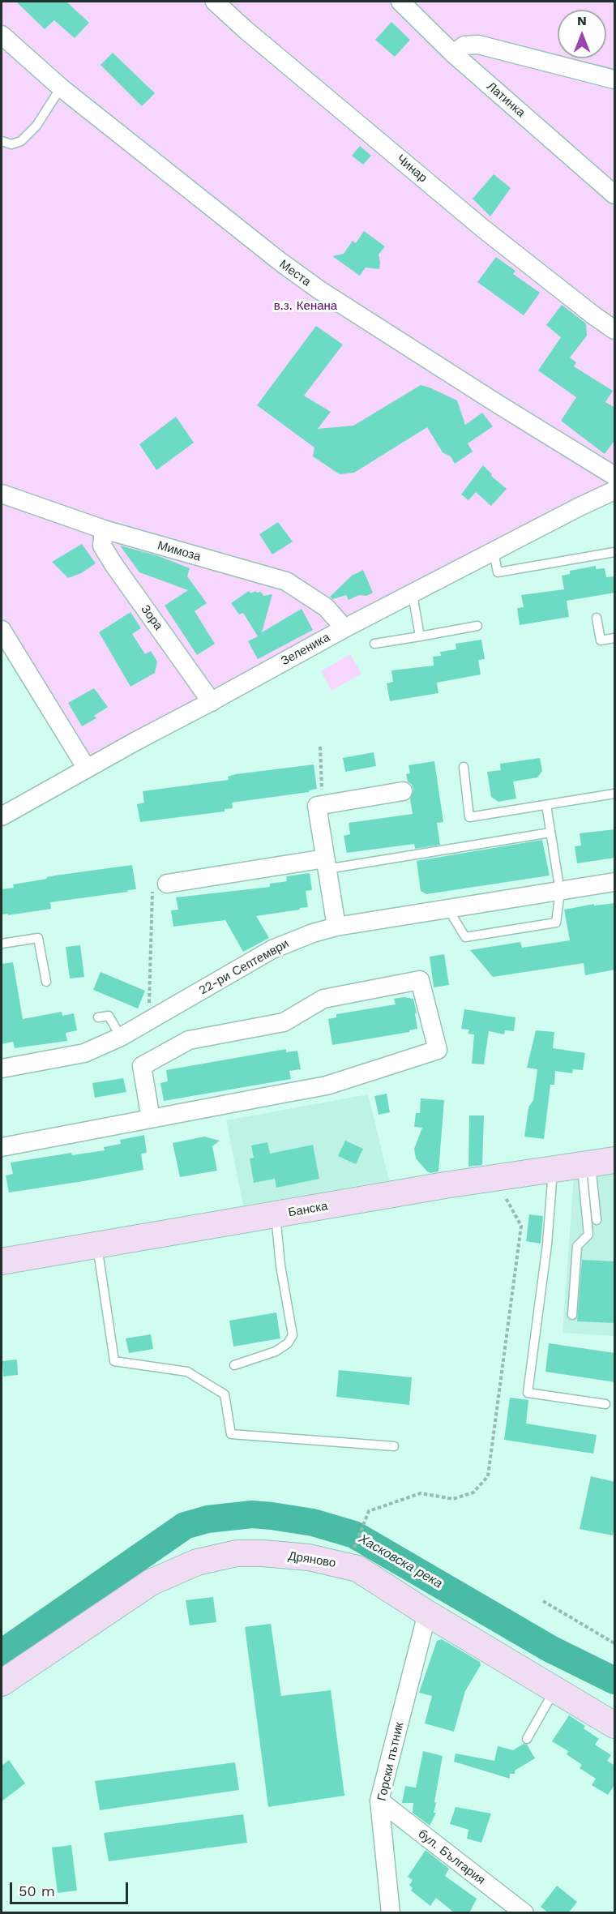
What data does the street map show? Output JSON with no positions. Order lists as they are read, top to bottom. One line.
{"streets":{"street":["Латинка","Чинар","Места","Мимоза","Зора","Зеленика","22-ри Септември","Банска","Дряново","Горски пътник","бул. България"]},"crossings":[["Мимоза","Зора"],["Мимоза","Зеленика"],["Зора","Зеленика"],["Дряново","Горски пътник"],["Горски пътник","бул. България"]],"water":["Хасковска река"],"parks":["в.з. Кенана"],"scale_bar":"50 m","north":"top"}
